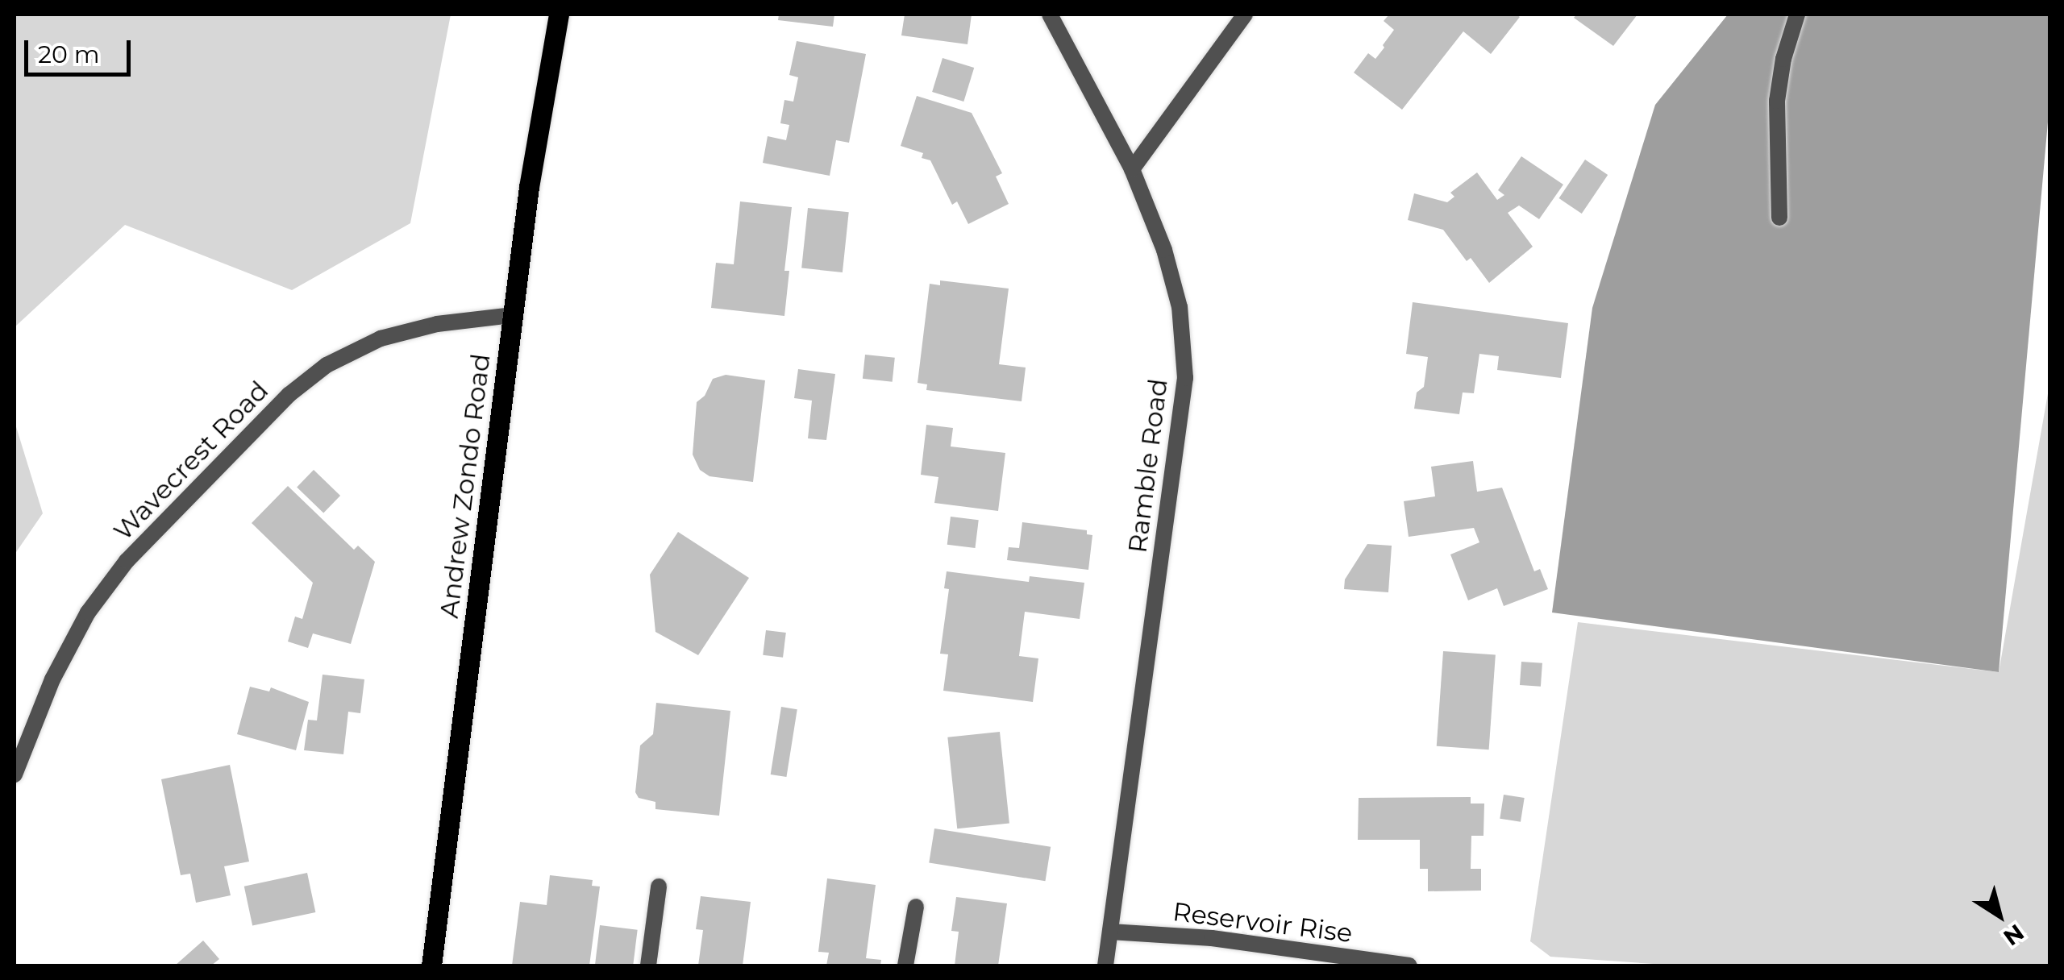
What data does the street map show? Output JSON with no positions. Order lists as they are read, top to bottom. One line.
{"streets":{"main road":["Andrew Zondo Road"],"street":["Wavecrest Road","Ramble Road","Reservoir Rise"]},"crossings":[["Wavecrest Road","Andrew Zondo Road"],["Ramble Road","Reservoir Rise"]],"scale_bar":"20 m","north":"bottom right"}
